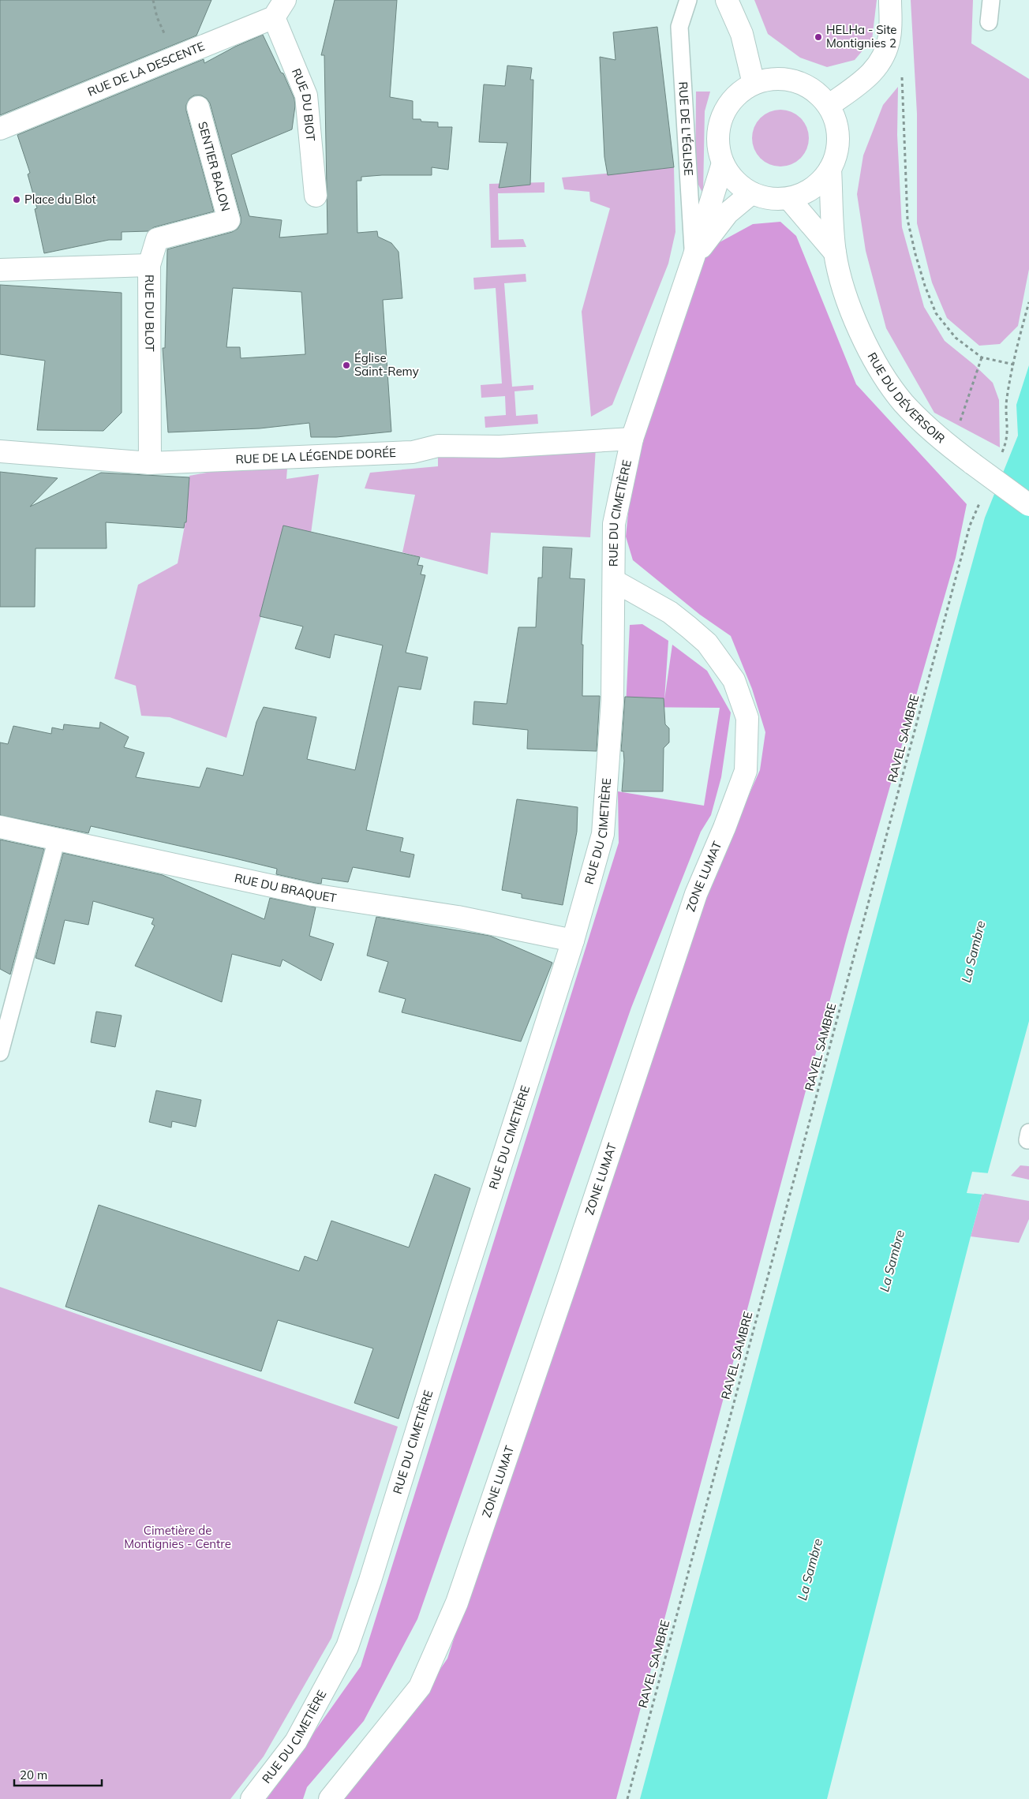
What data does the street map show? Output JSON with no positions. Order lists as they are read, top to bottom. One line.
{"streets":{"street":["RUE DE LA DESCENTE","RUE DU BIOT","RUE DE L'ÉGLISE","SENTIER BALON","RUE DU BLOT","RUE DU DÉVERSOIR","RUE DE LA LÉGENDE DORÉE","RUE DU CIMETIÈRE","ZONE LUMAT","RUE DU BRAQUET"],"path":["RAVEL SAMBRE"]},"crossings":[["RUE DE LA DESCENTE","RUE DU BIOT"],["RUE DE L'ÉGLISE","RUE DU DÉVERSOIR"],["RUE DE L'ÉGLISE","RUE DE LA LÉGENDE DORÉE"],["RUE DE L'ÉGLISE","RUE DU CIMETIÈRE"],["SENTIER BALON","RUE DU BLOT"],["RUE DU BLOT","RUE DE LA LÉGENDE DORÉE"],["RUE DE LA LÉGENDE DORÉE","RUE DU CIMETIÈRE"],["RUE DU CIMETIÈRE","ZONE LUMAT"],["RUE DU CIMETIÈRE","RUE DU BRAQUET"]],"water":["La Sambre"],"parks":["Cimetière de Montignies - Centre"],"places":["HELHa - Site Montignies 2","Place du Blot","Église Saint-Remy"],"scale_bar":"20 m"}
